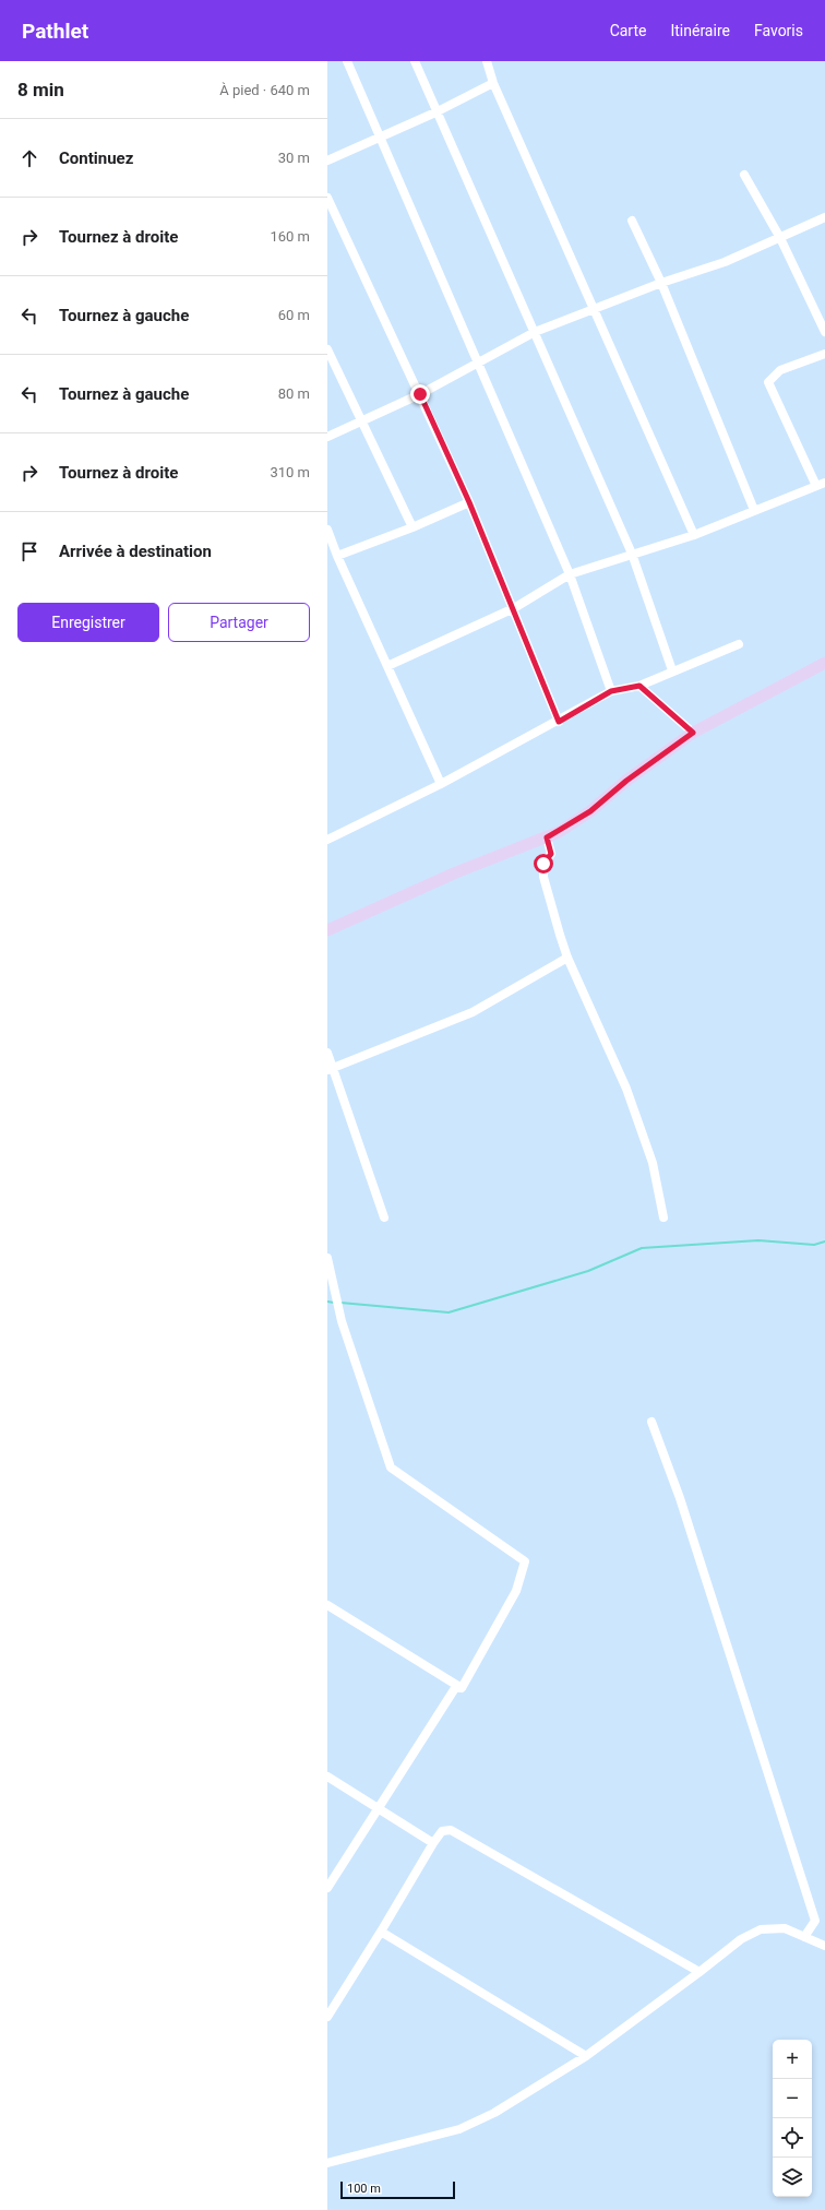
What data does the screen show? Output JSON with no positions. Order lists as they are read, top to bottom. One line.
{"scale_bar":"100 m","page":{"header":"Pathlet","nav":["Carte","Itinéraire","Favoris"],"heading":["8 min","À pied · 640 m"],"list":[["Continuez","30 m"],["Tournez à droite","160 m"],["Tournez à gauche","60 m"],["Tournez à gauche","80 m"],["Tournez à droite","310 m"],"Arrivée à destination"],"buttons":["Enregistrer","Partager"],"map_buttons":["+","−"],"scale":"100 m"}}
